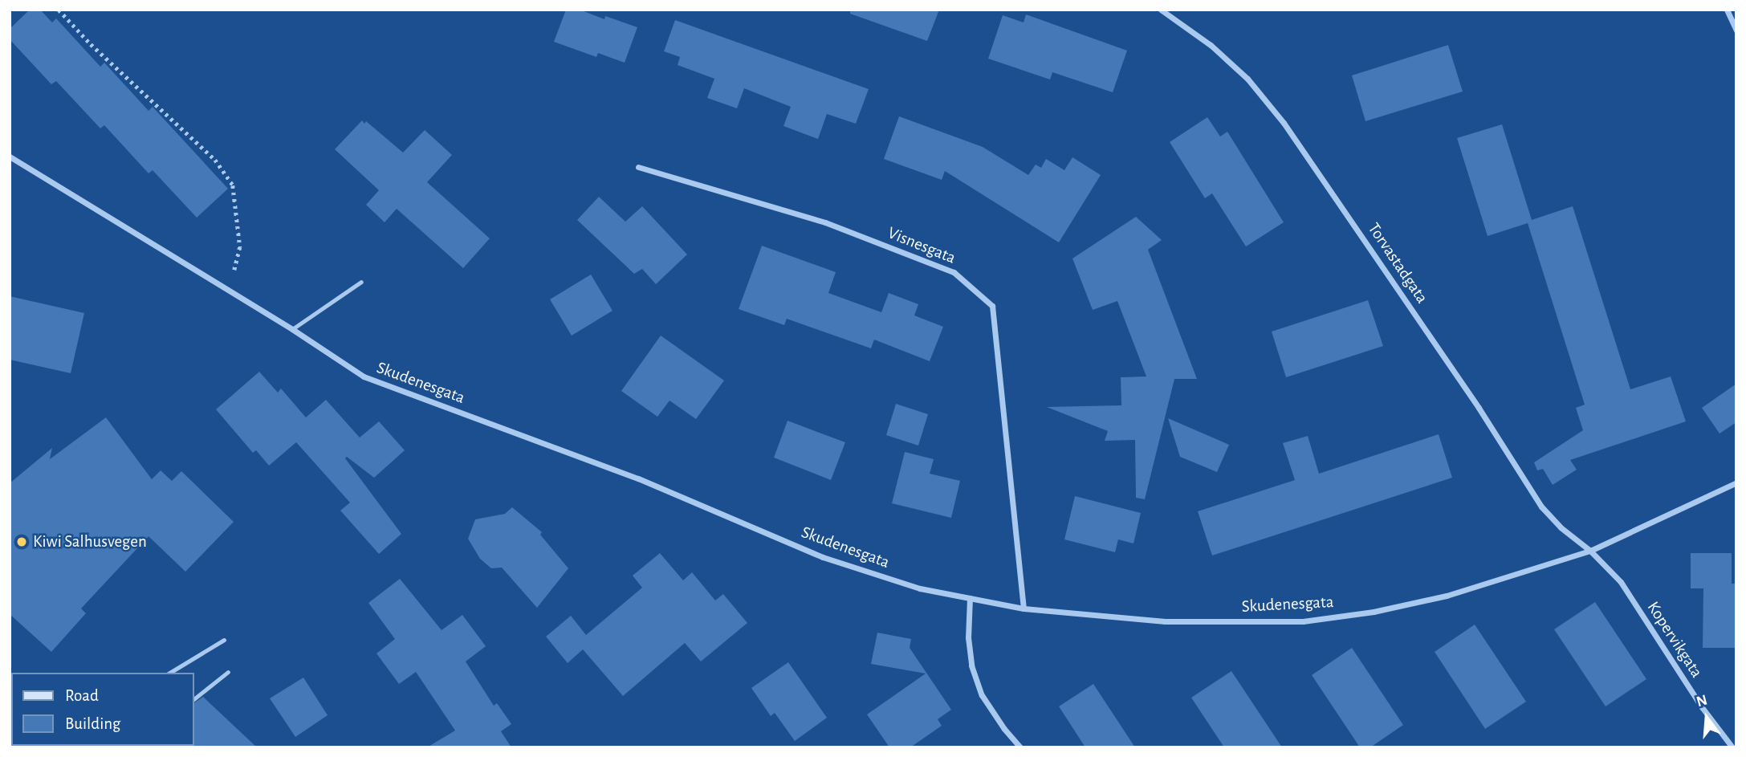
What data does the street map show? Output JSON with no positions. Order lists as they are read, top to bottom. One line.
{"streets":{"street":["Visnesgata","Torvastadgata","Skudenesgata","Kopervikgata"]},"crossings":[["Visnesgata","Skudenesgata"],["Torvastadgata","Skudenesgata"],["Torvastadgata","Kopervikgata"],["Skudenesgata","Kopervikgata"]],"places":["Kiwi Salhusvegen"],"legend":["Road","Building"],"north":"top"}
